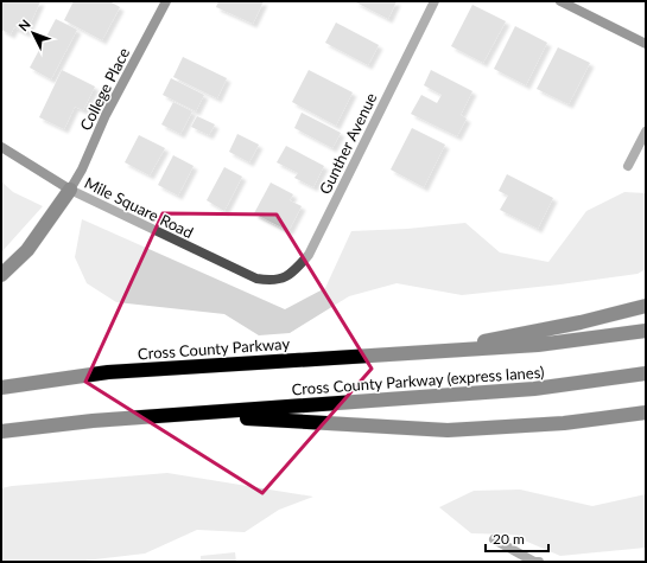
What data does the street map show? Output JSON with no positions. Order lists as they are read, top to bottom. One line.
{"streets":{"highway":["Cross County Parkway","Cross County Parkway (express lanes)"],"street":["College Place","Gunther Avenue","Mile Square Road"]},"crossings":[["College Place","Mile Square Road"],["Gunther Avenue","Mile Square Road"],["Cross County Parkway","Cross County Parkway (express lanes)"]],"scale_bar":"20 m","north":"top left"}
